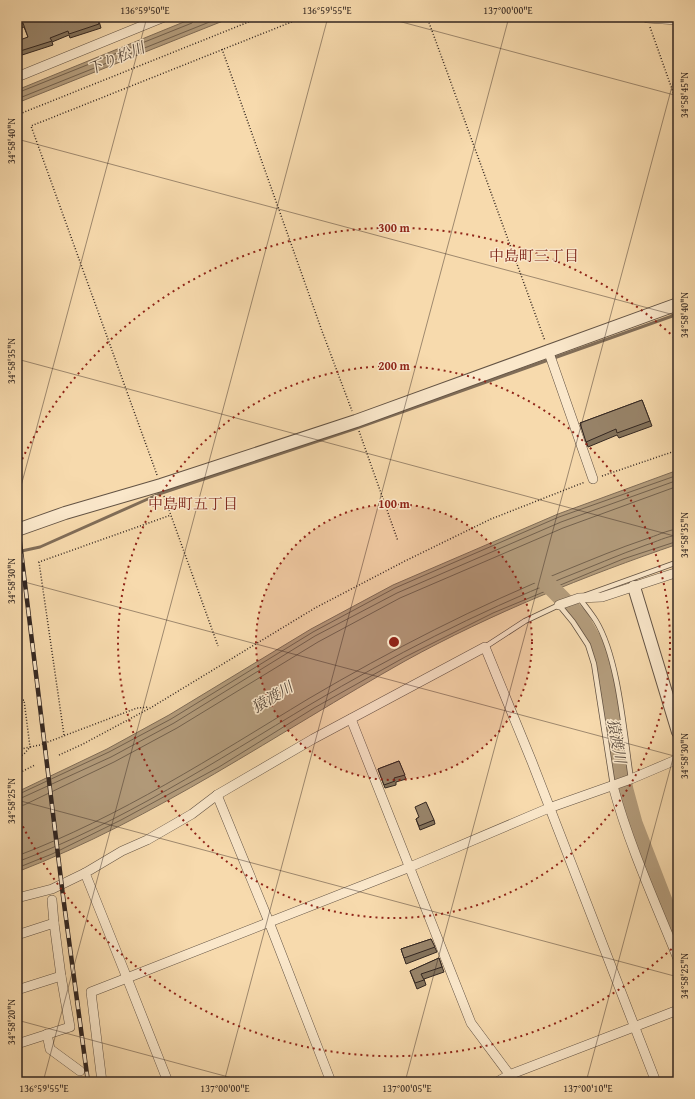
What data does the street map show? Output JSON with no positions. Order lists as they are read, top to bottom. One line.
{"districts":["中島町三丁目","中島町五丁目"],"water":["下り松川","猿渡川"],"coordinates":["136°59'50\"E","136°59'55\"E","137°00'00\"E","34°58'45\"N","34°58'40\"N","34°58'35\"N","34°58'30\"N","34°58'25\"N","34°58'20\"N","137°00'05\"E","137°00'10\"E"],"rings":["300 m","200 m","100 m"]}
